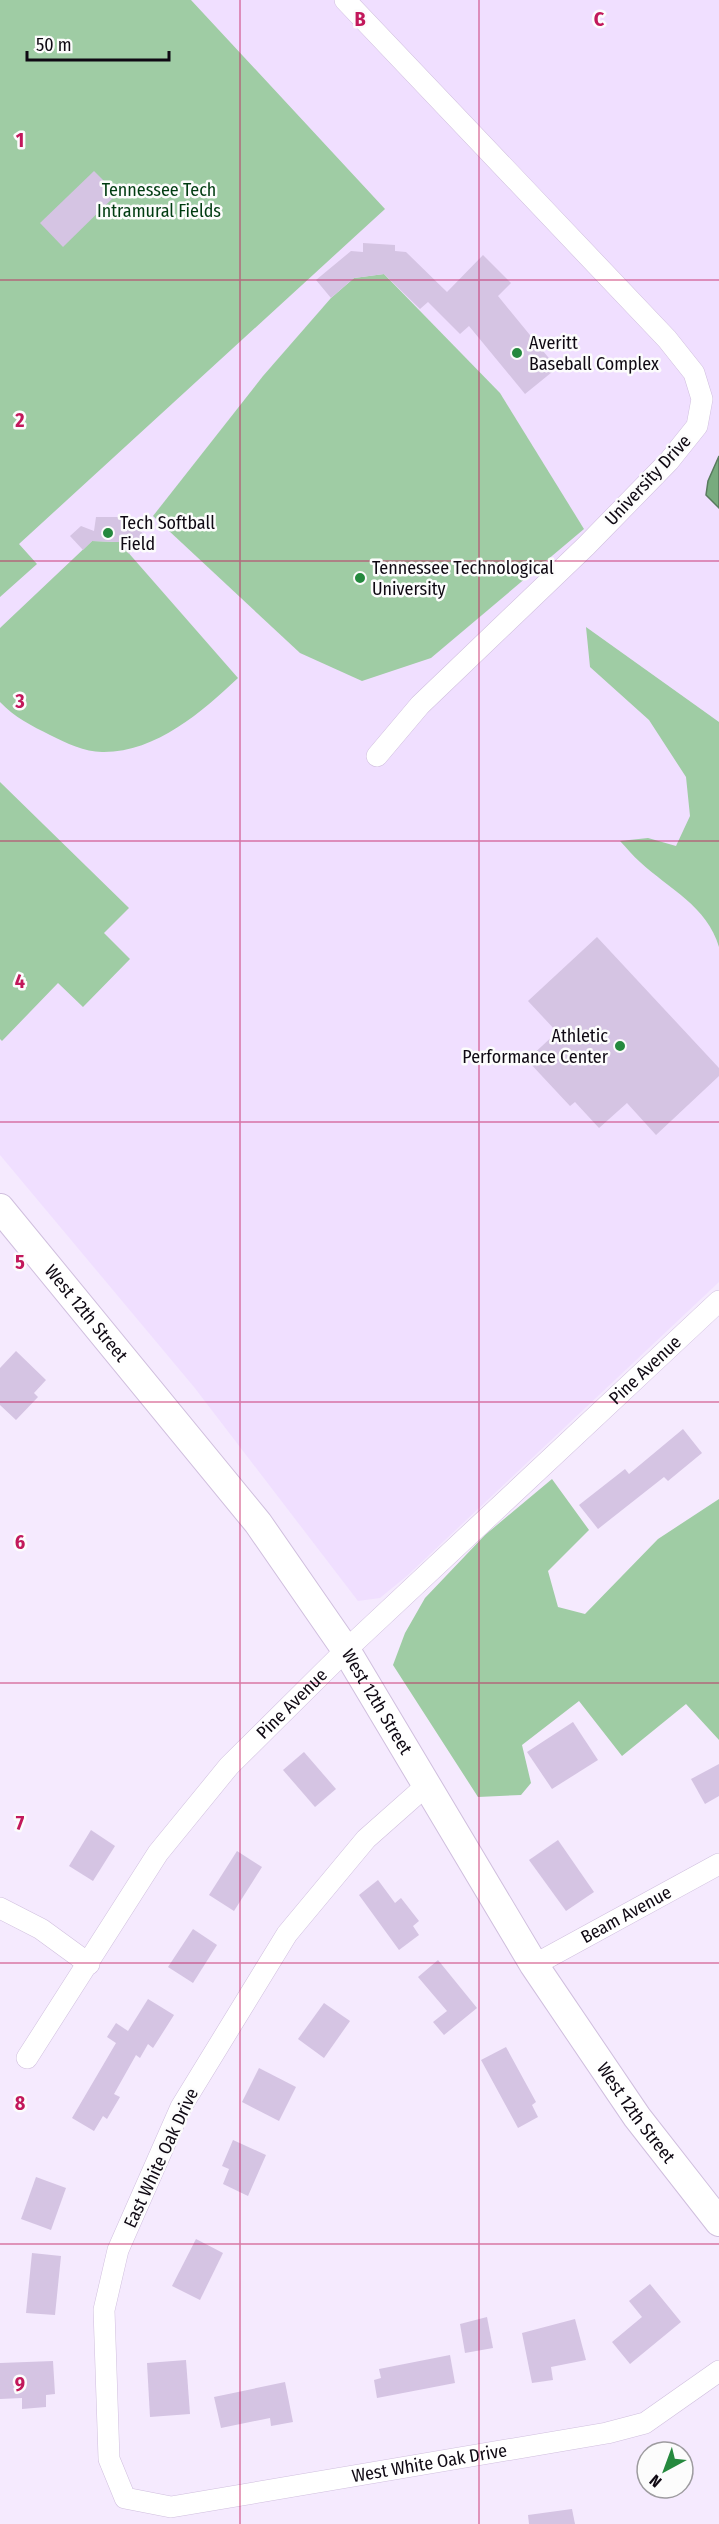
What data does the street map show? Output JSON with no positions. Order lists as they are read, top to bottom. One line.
{"streets":{"main road":["West 12th Street"],"street":["University Drive","Pine Avenue","Beam Avenue","East White Oak Drive","West White Oak Drive"]},"crossings":[["West 12th Street","Pine Avenue"],["West 12th Street","Beam Avenue"],["West 12th Street","East White Oak Drive"],["East White Oak Drive","West White Oak Drive"]],"parks":["Tennessee Tech Intramural Fields"],"places":["Averitt Baseball Complex","Tech Softball Field","Tennessee Technological University","Athletic Performance Center"],"scale_bar":"50 m","north":"bottom left","grid":{"columns":["B","C"],"rows":["1","2","3","4","5","6","7","8","9"]}}
